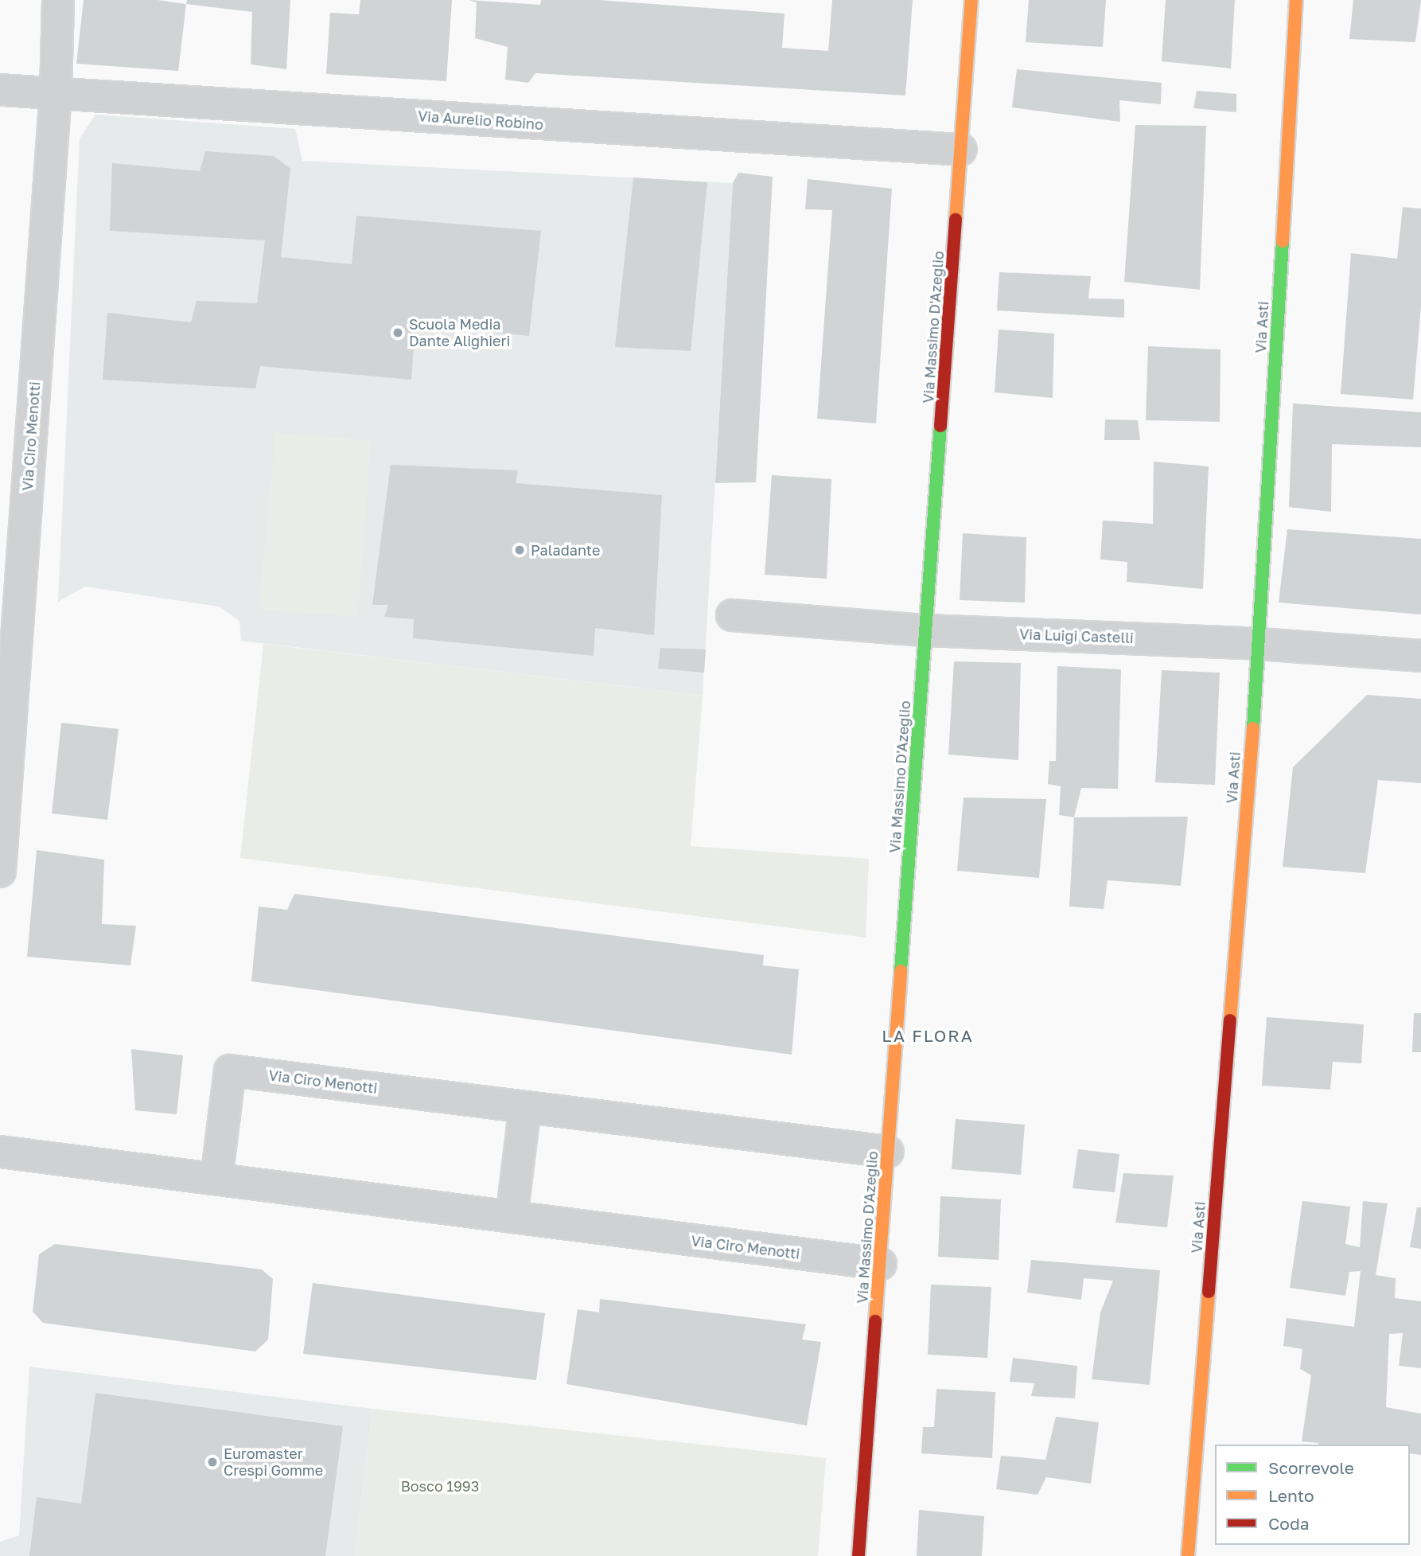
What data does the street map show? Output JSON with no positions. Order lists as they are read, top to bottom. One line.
{"streets":{"street":["Via Aurelio Robino","Via Massimo D'Azeglio","Via Asti","Via Ciro Menotti","Via Luigi Castelli"]},"crossings":[["Via Aurelio Robino","Via Massimo D'Azeglio"],["Via Aurelio Robino","Via Ciro Menotti"],["Via Massimo D'Azeglio","Via Ciro Menotti"],["Via Massimo D'Azeglio","Via Luigi Castelli"],["Via Asti","Via Luigi Castelli"]],"districts":["LA FLORA"],"parks":["Bosco 1993"],"places":["Scuola Media Dante Alighieri","Paladante","Euromaster Crespi Gomme"],"legend":["Scorrevole","Lento","Coda"]}
